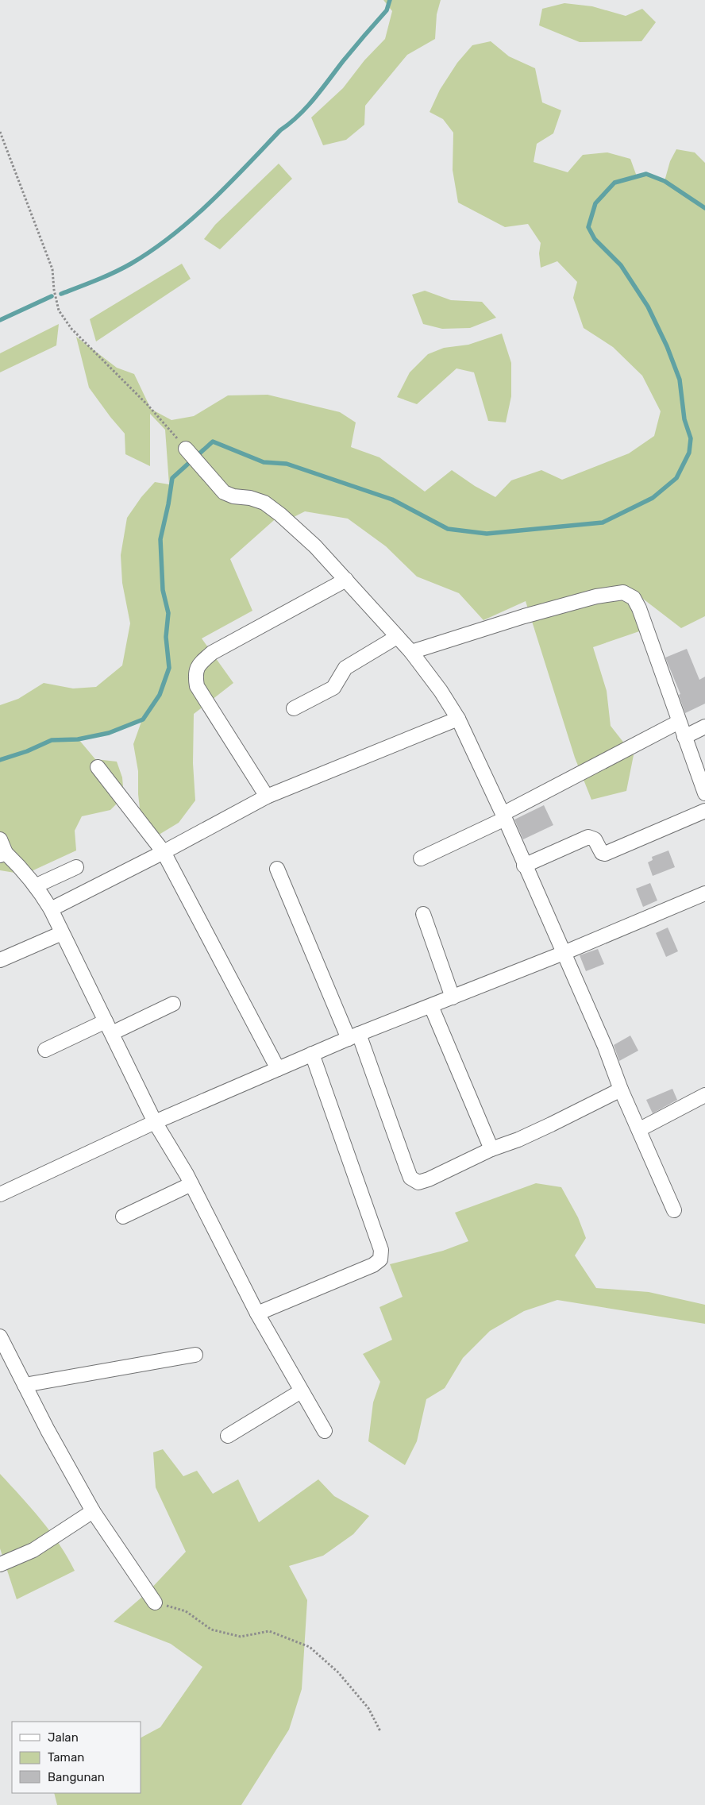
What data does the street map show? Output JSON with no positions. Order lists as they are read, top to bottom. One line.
{"legend":["Jalan","Taman","Bangunan"]}
